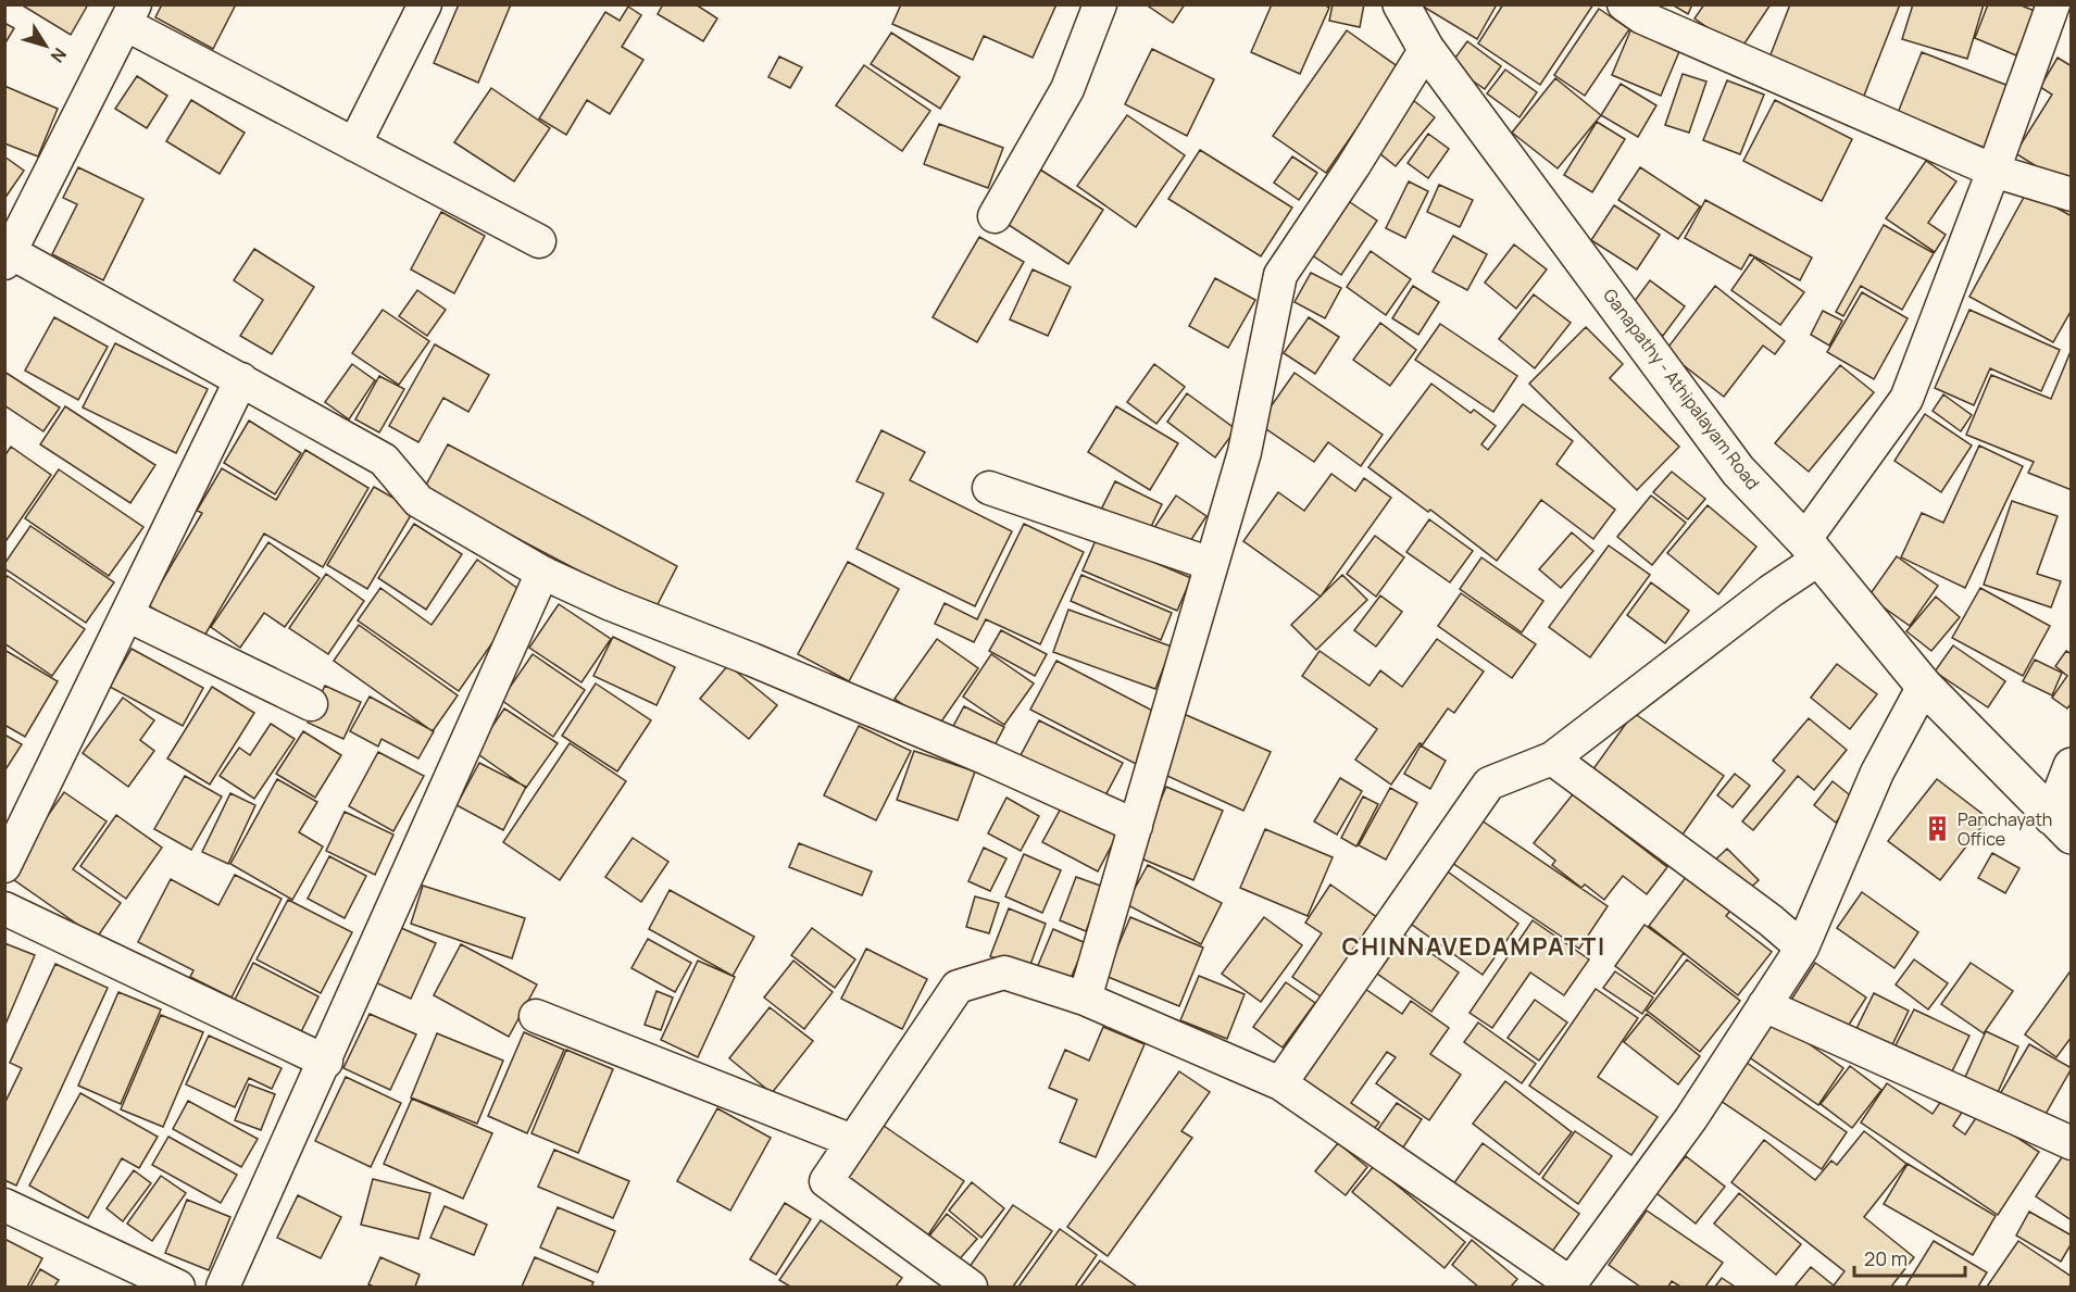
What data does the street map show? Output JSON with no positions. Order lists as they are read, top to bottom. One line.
{"streets":{"main road":["Ganapathy - Athipalayam Road"]},"districts":["CHINNAVEDAMPATTI"],"places":{"building":["Panchayath Office"]},"scale_bar":"20 m","north":"bottom right"}
